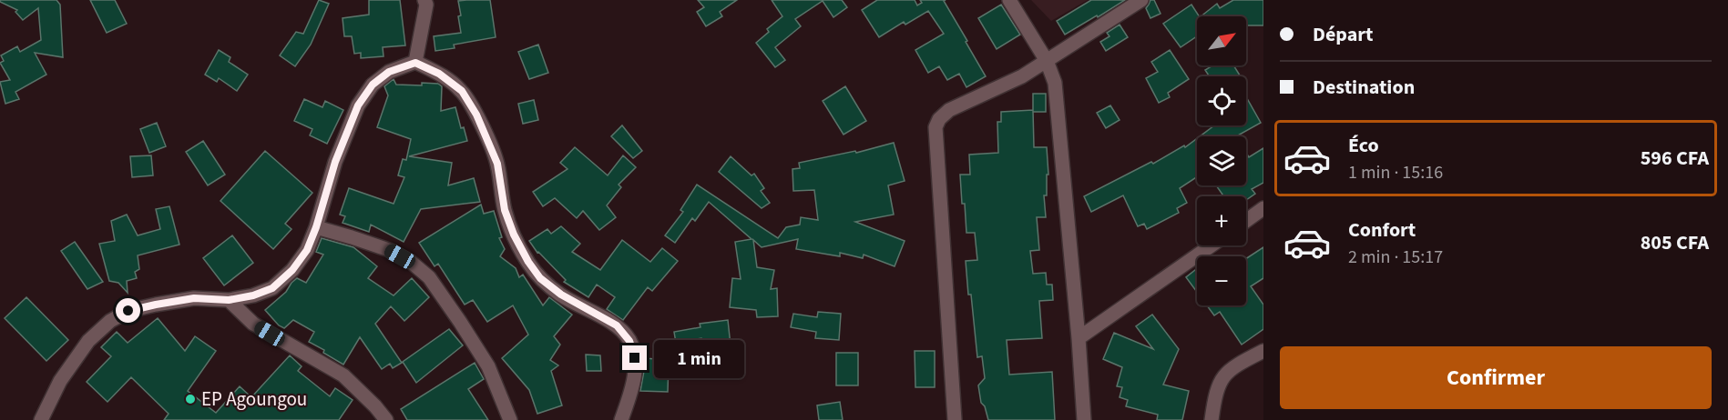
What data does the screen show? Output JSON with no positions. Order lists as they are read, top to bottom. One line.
{"places":["EP Agoungou"],"north":"top right","page":{"banner":["Départ","Destination"],"map_buttons":["+","−"],"list":[{"name":"Éco","note":"1 min · 15:16","value":"596 CFA"},{"name":"Confort","note":"2 min · 15:17","value":"805 CFA"}],"buttons":"Confirmer","bubble":"1 min"}}
